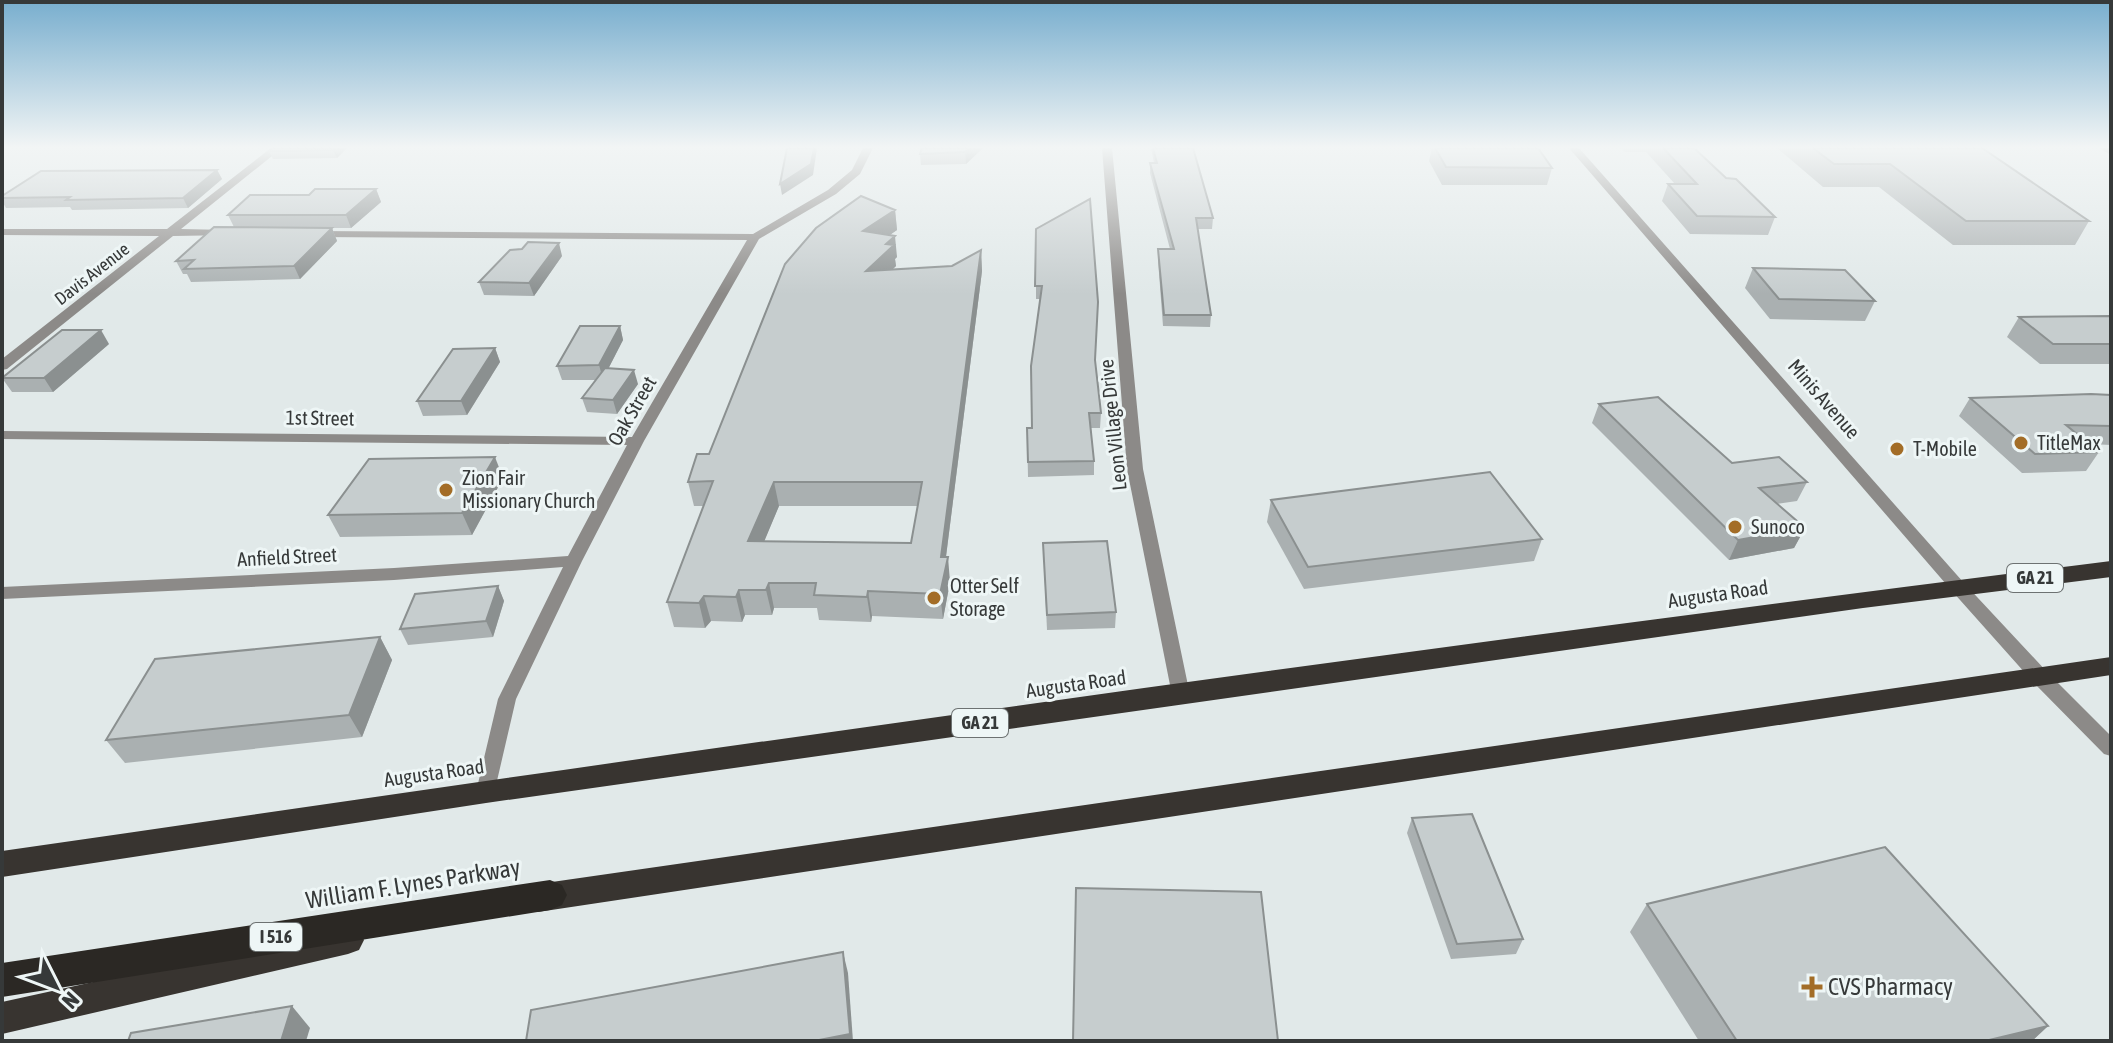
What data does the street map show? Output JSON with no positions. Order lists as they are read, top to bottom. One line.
{"streets":{"highway":["GA 21","Augusta Road","William F. Lynes Parkway","I 516"],"street":["Davis Avenue","Minis Avenue","Oak Street","1st Street","Leon Village Drive","Anfield Street"]},"crossings":[["Minis Avenue","Augusta Road"],["Oak Street","1st Street"],["Oak Street","Anfield Street"],["Oak Street","Augusta Road"],["Leon Village Drive","Augusta Road"]],"places":{"other":["TitleMax","T-Mobile","Zion Fair Missionary Church","Sunoco","Otter Self Storage"],"health":["CVS Pharmacy"]},"north":"bottom right"}
